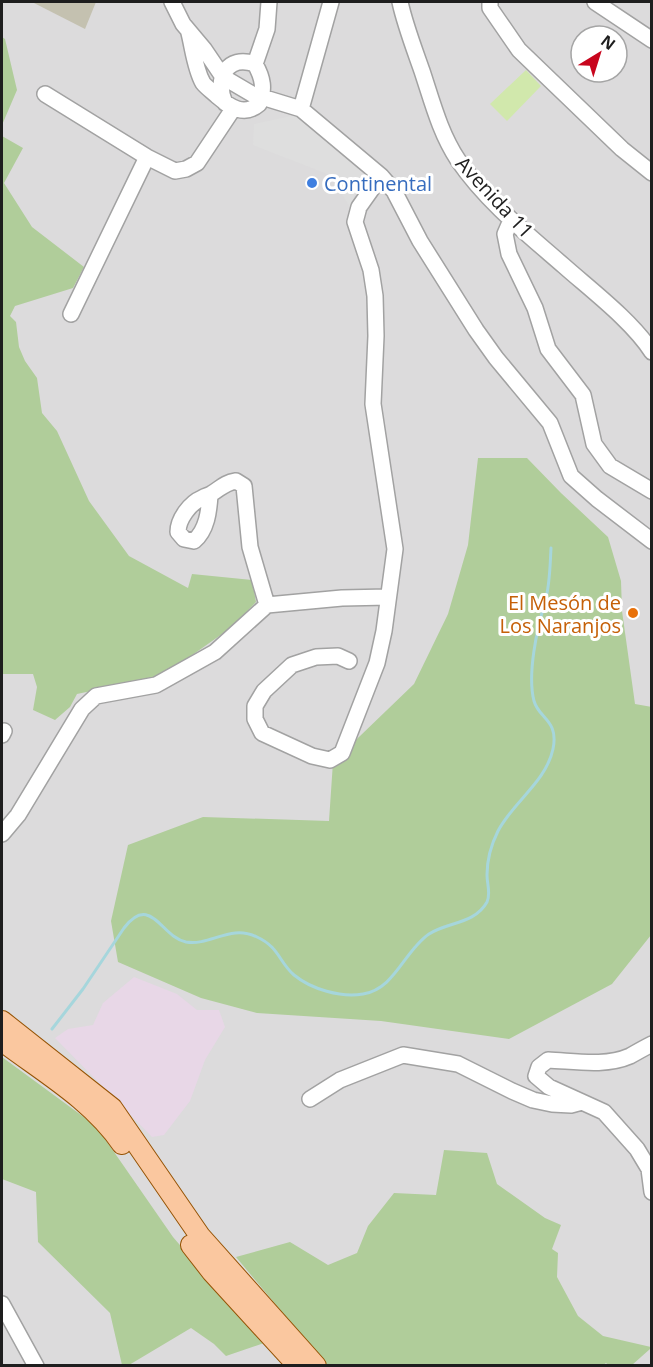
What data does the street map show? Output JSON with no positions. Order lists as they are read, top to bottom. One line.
{"streets":{"street":["Avenida 11"]},"places":["Continental","El Mesón de Los Naranjos"],"north":"top right"}
